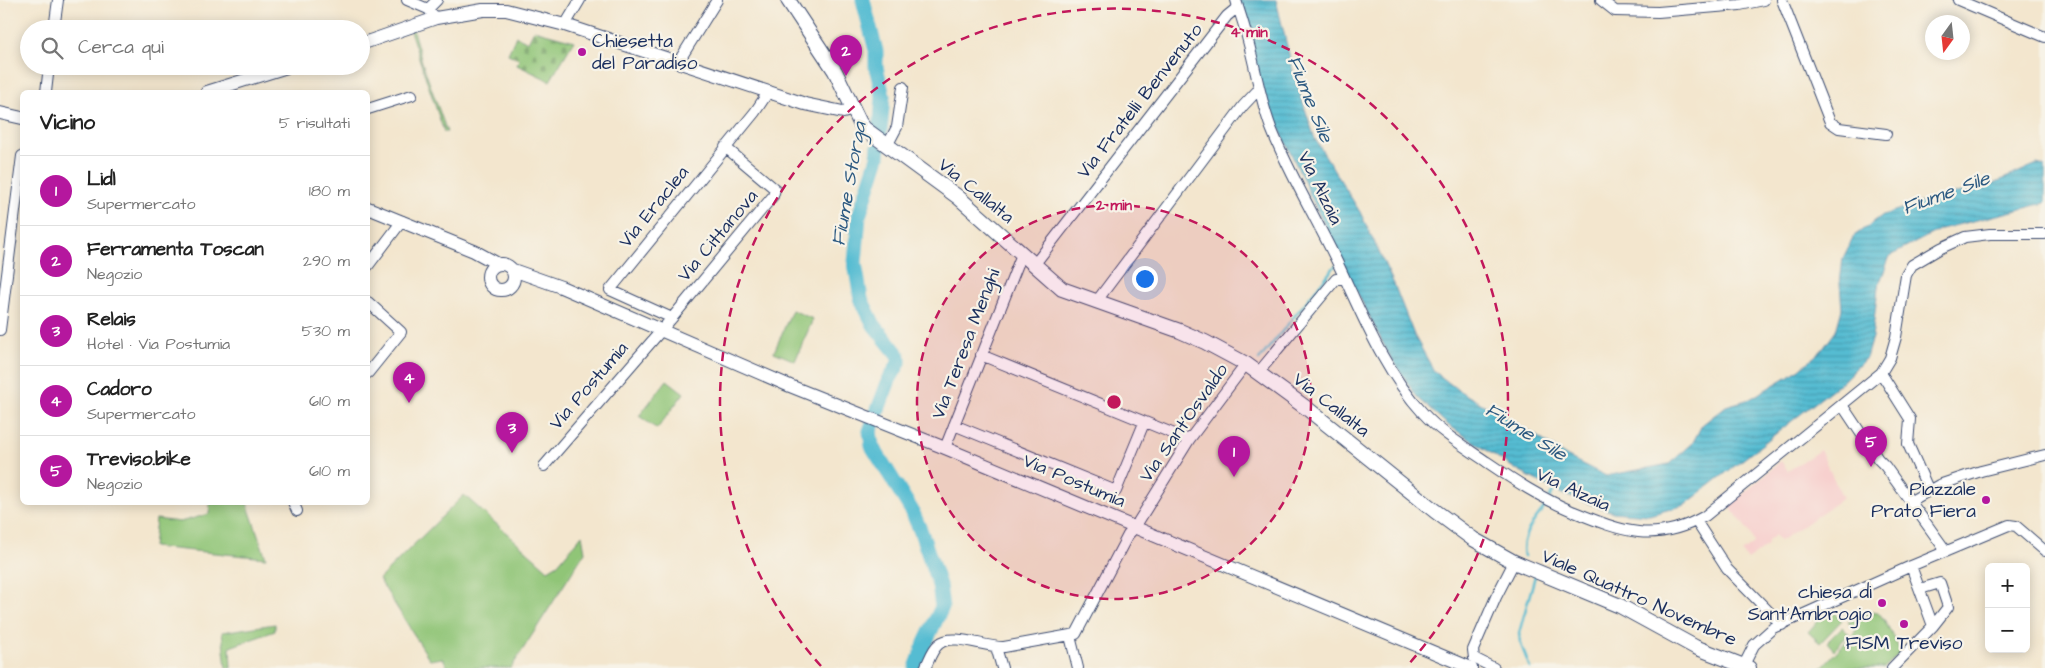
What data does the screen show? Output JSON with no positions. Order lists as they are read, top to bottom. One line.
{"streets":{"main road":["Via Callalta","Viale Quattro Novembre"],"street":["Via Fratelli Benvenuto","Via Alzaia","Via Eraclea","Via Cittanova","Via Teresa Menghi","Via Postumia","Via Sant'Osvaldo"]},"crossings":[["Via Fratelli Benvenuto","Via Alzaia"],["Via Fratelli Benvenuto","Via Callalta"],["Via Alzaia","Via Sant'Osvaldo"],["Via Callalta","Via Teresa Menghi"],["Via Callalta","Via Sant'Osvaldo"],["Via Callalta","Viale Quattro Novembre"],["Via Eraclea","Via Cittanova"],["Via Cittanova","Via Postumia"],["Via Teresa Menghi","Via Postumia"],["Via Postumia","Via Sant'Osvaldo"]],"water":["Fiume Sile","Fiume Storga"],"places":["Chiesetta del Paradiso","Piazzale Prato Fiera","chiesa di Sant'Ambrogio","FISM Treviso"],"north":"bottom","page":{"search":"Cerca qui","pins":["2","4","3","5","1"],"heading":["Vicino","5 risultati"],"list":[{"mark":"1","name":"Lidl","note":"Supermercato","value":"180 m"},{"mark":"2","name":"Ferramenta Toscan","note":"Negozio","value":"290 m"},{"mark":"3","name":"Relais","note":"Hotel · Via Postumia","value":"530 m"},{"mark":"4","name":"Cadoro","note":"Supermercato","value":"610 m"},{"mark":"5","name":"Treviso.bike","note":"Negozio","value":"610 m"}],"map_buttons":["+","−"]},"rings":["4 min","2 min"]}
